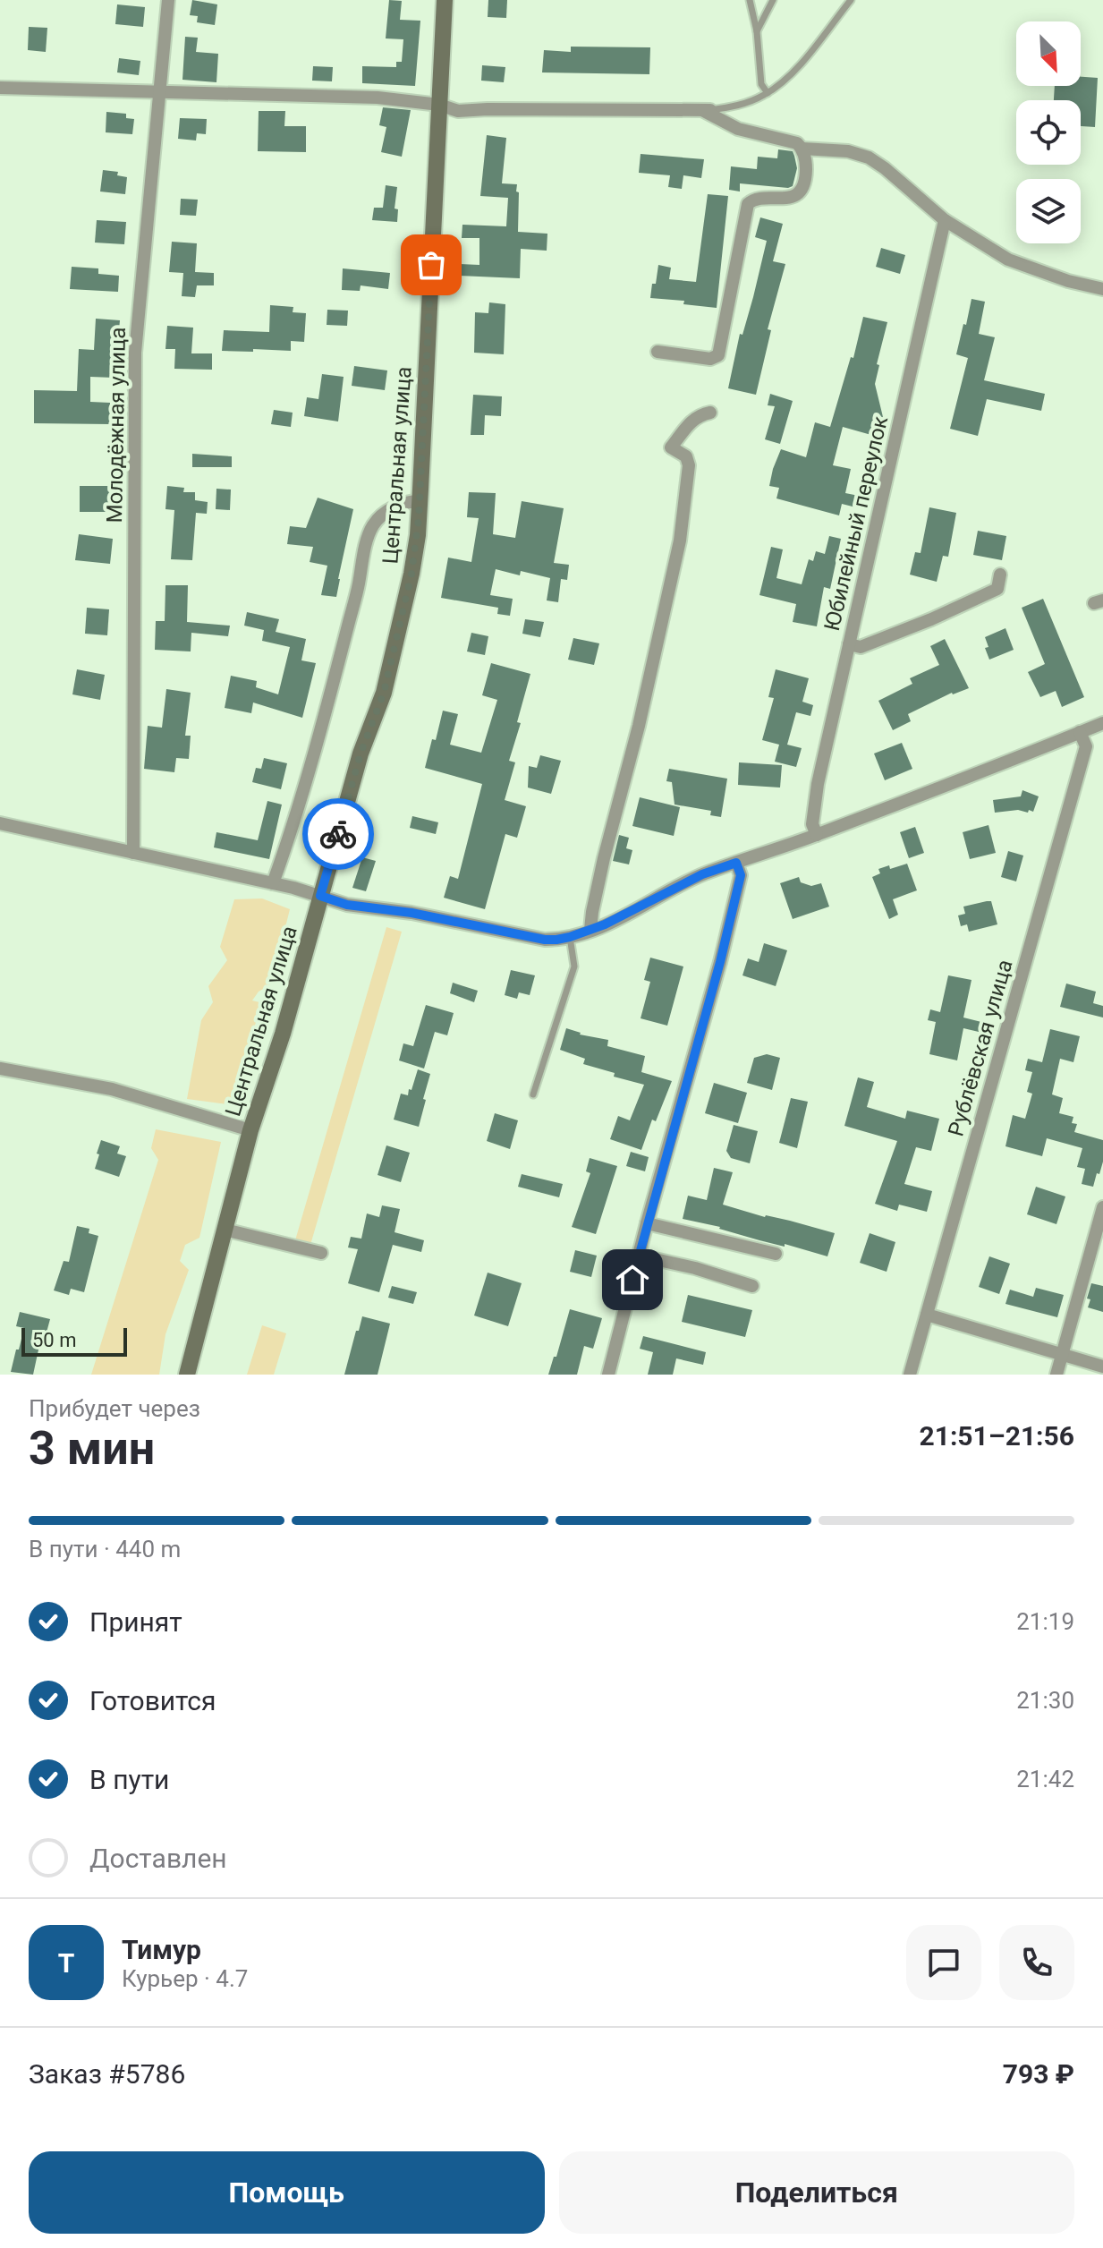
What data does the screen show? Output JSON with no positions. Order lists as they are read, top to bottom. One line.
{"streets":{"street":["Молодёжная улица","Центральная улица","Юбилейный переулок","Рублёвская улица"]},"scale_bar":"50 m","north":"bottom right","page":{"scale":"50 m","heading":["3 мин","Прибудет через","21:51–21:56"],"panel":["Тимур","Курьер · 4.7","Заказ #5786","793 ₽"],"bar":"В пути · 440 m","list":[["Принят","21:19"],["Готовится","21:30"],["В пути","21:42"],"Доставлен"],"round":"Т","buttons":["Помощь","Поделиться"]}}
